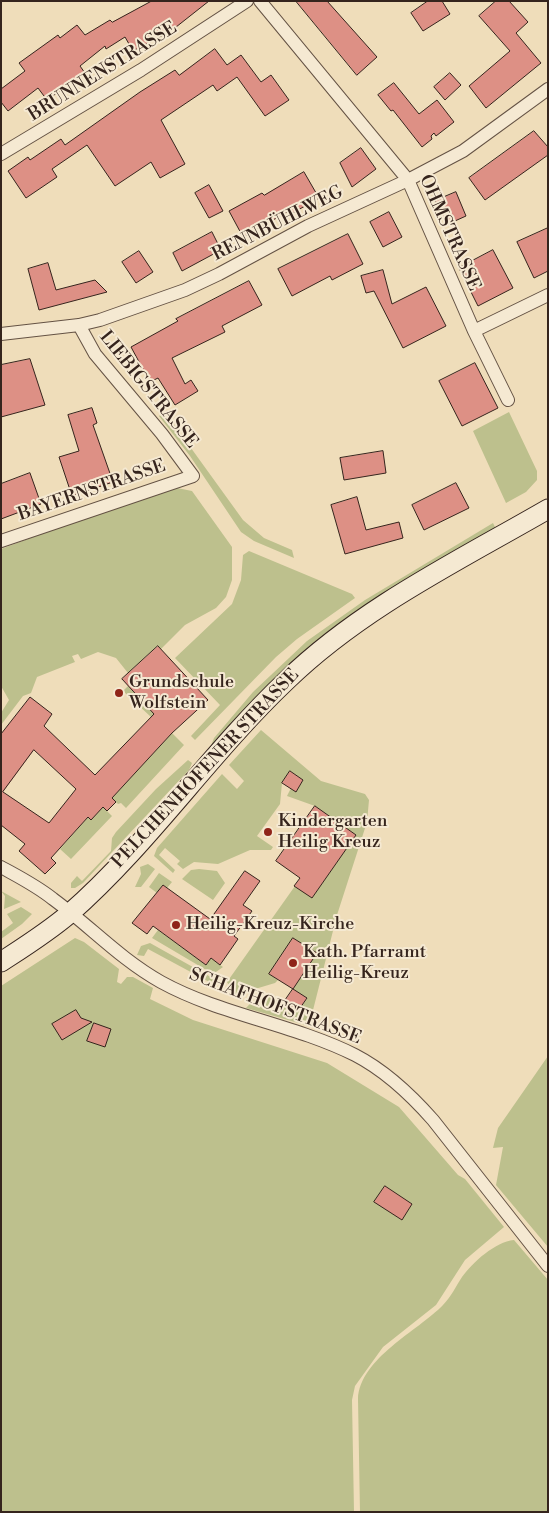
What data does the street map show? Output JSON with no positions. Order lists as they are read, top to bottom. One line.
{"streets":{"main road":["PELCHENHOFENER STRASSE"],"street":["BRUNNENSTRASSE","RENNBÜHLWEG","OHMSTRASSE","LIEBIGSTRASSE","BAYERNSTRASSE","SCHAFHOFSTRASSE"]},"crossings":[["RENNBÜHLWEG","OHMSTRASSE"],["RENNBÜHLWEG","LIEBIGSTRASSE"],["LIEBIGSTRASSE","BAYERNSTRASSE"],["PELCHENHOFENER STRASSE","SCHAFHOFSTRASSE"]],"places":["Grundschule Wolfstein","Kindergarten Heilig Kreuz","Heilig-Kreuz-Kirche","Kath. Pfarramt Heilig-Kreuz"]}
